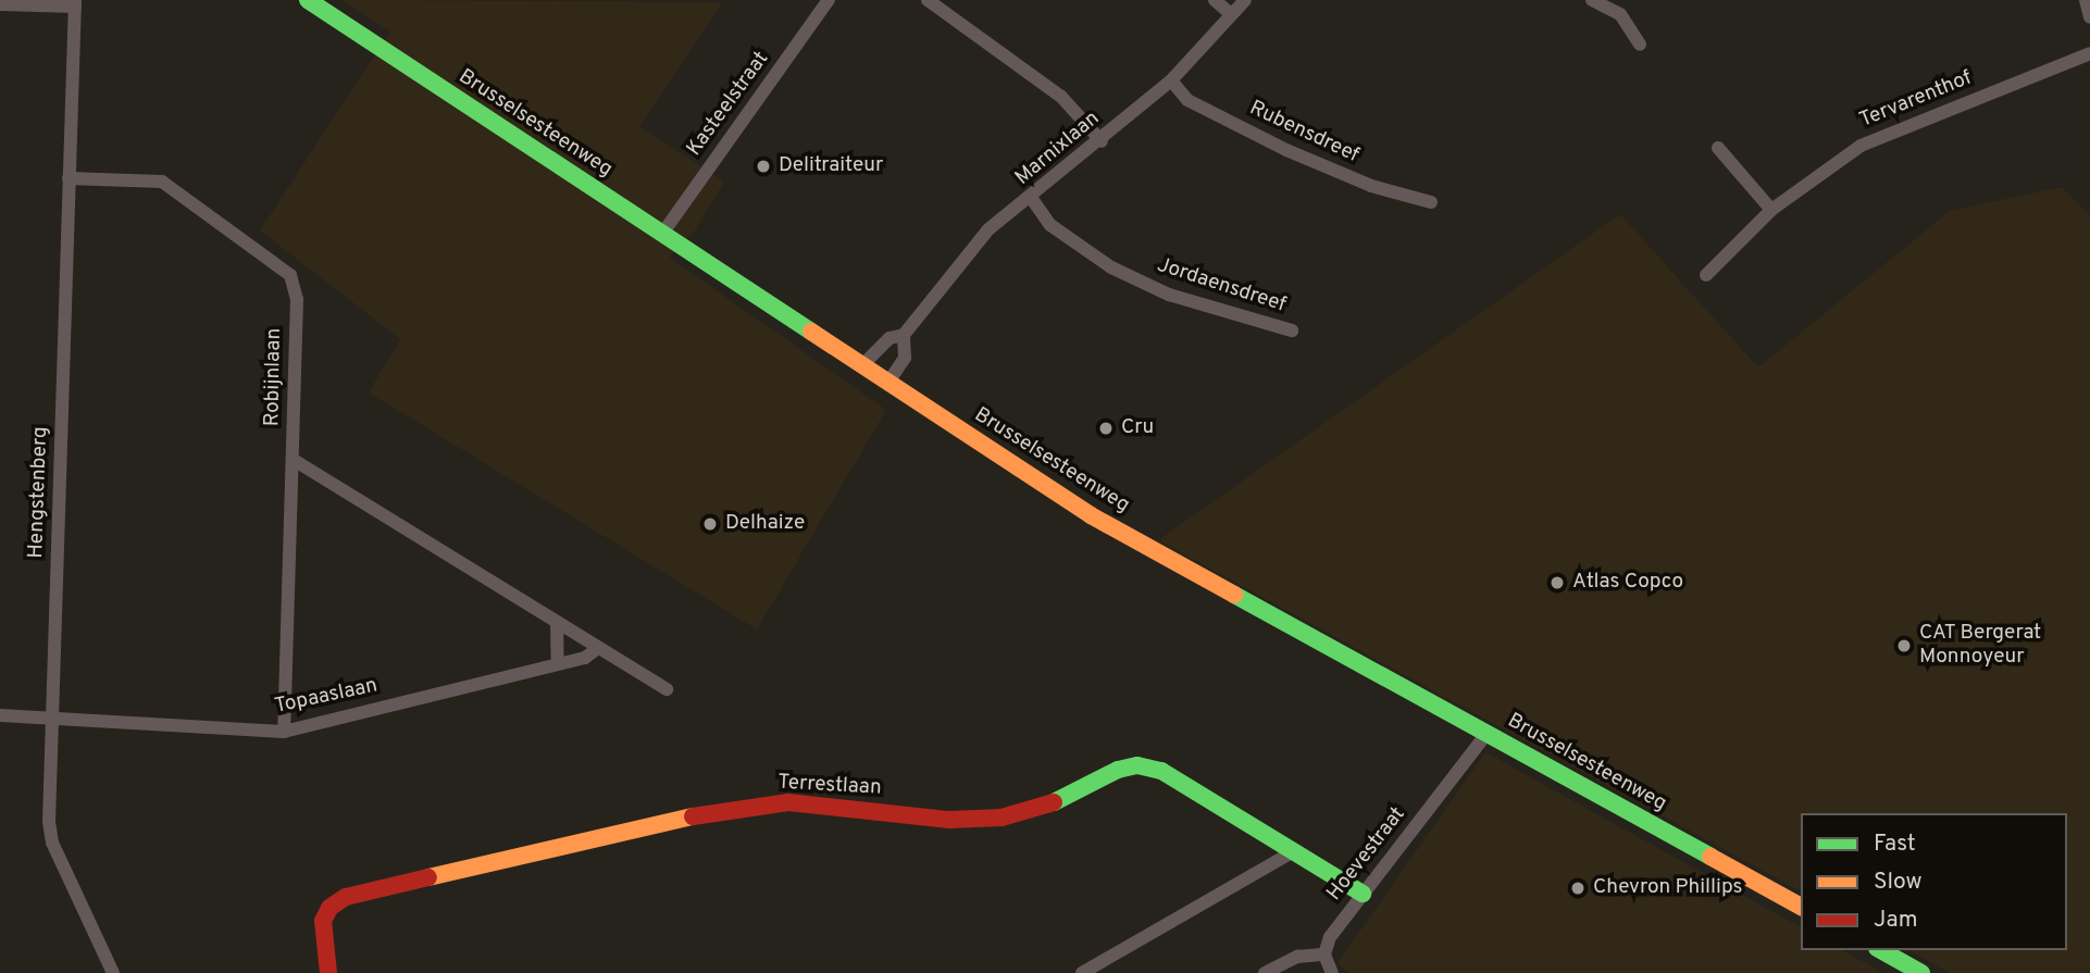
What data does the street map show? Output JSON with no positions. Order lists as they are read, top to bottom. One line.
{"streets":{"main road":["Brusselsesteenweg","Terrestlaan"],"street":["Tervarenthof","Kasteelstraat","Rubensdreef","Marnixlaan","Jordaensdreef","Robijnlaan","Hengstenberg","Topaaslaan","Hoevestraat"]},"crossings":[["Kasteelstraat","Brusselsesteenweg"],["Brusselsesteenweg","Marnixlaan"],["Brusselsesteenweg","Hoevestraat"],["Rubensdreef","Marnixlaan"],["Marnixlaan","Jordaensdreef"],["Robijnlaan","Hengstenberg"],["Robijnlaan","Topaaslaan"],["Hengstenberg","Topaaslaan"],["Terrestlaan","Hoevestraat"]],"places":["Delitraiteur","Cru","Delhaize","Atlas Copco","CAT Bergerat Monnoyeur","Chevron Phillips"],"legend":["Fast","Slow","Jam"]}
